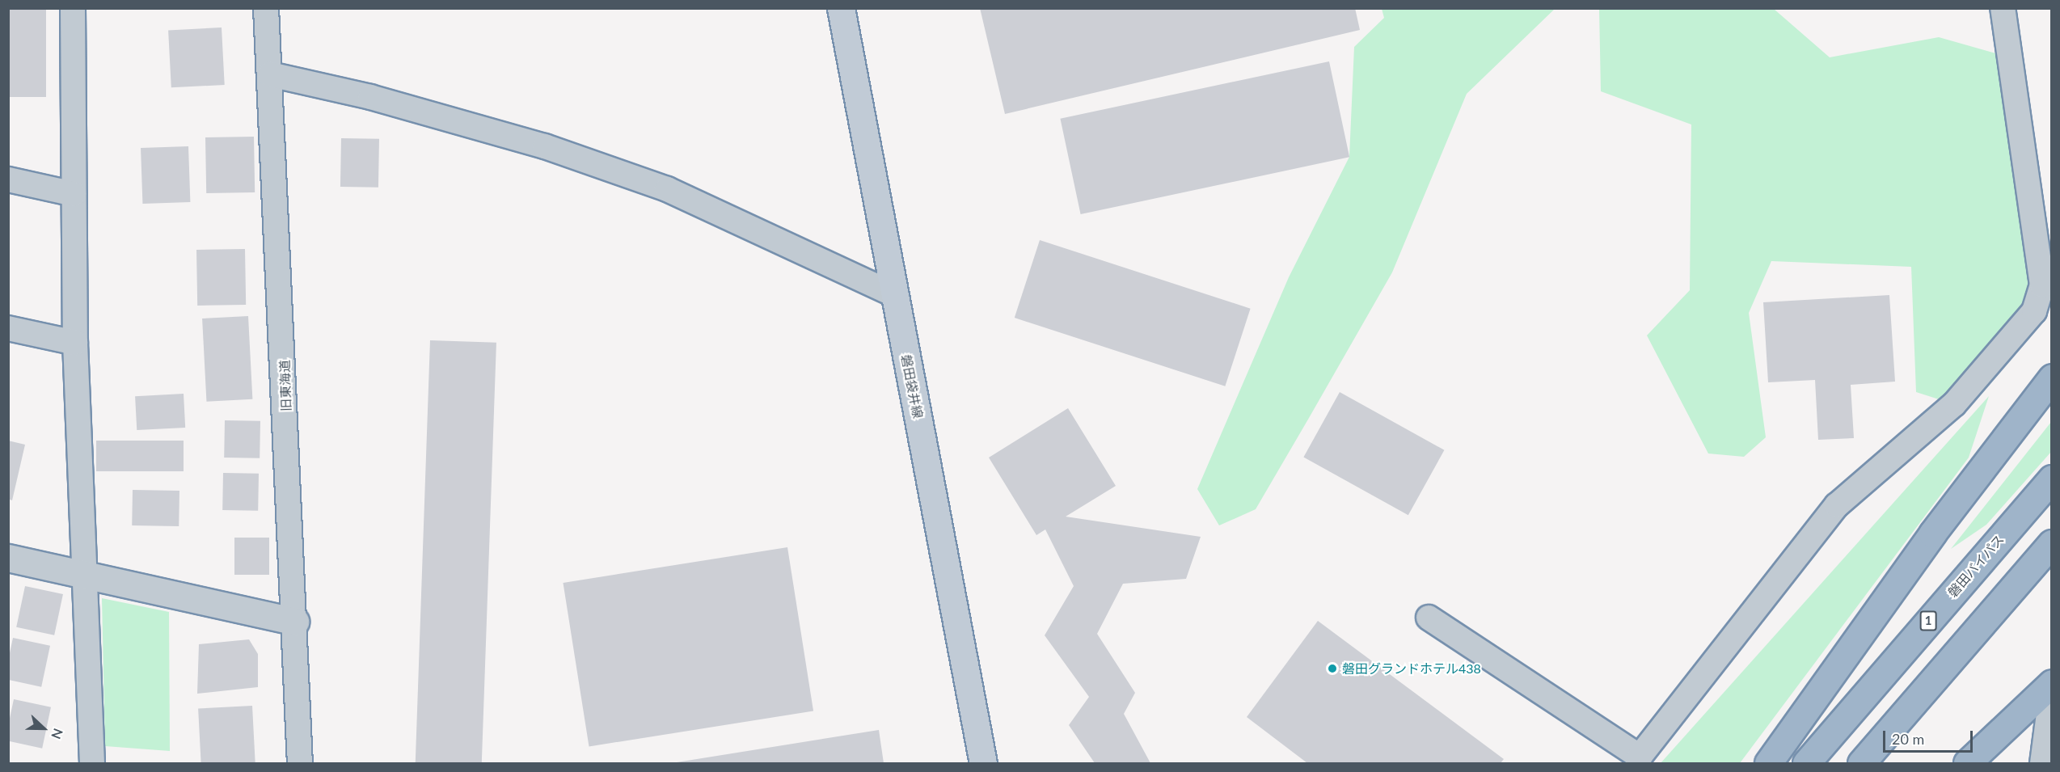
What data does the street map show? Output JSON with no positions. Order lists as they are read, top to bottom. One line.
{"streets":{"highway":["磐田バイパス","1"],"main road":["磐田袋井線"],"street":["旧東海道"]},"places":["磐田グランドホテル438"],"scale_bar":"20 m","north":"right"}
